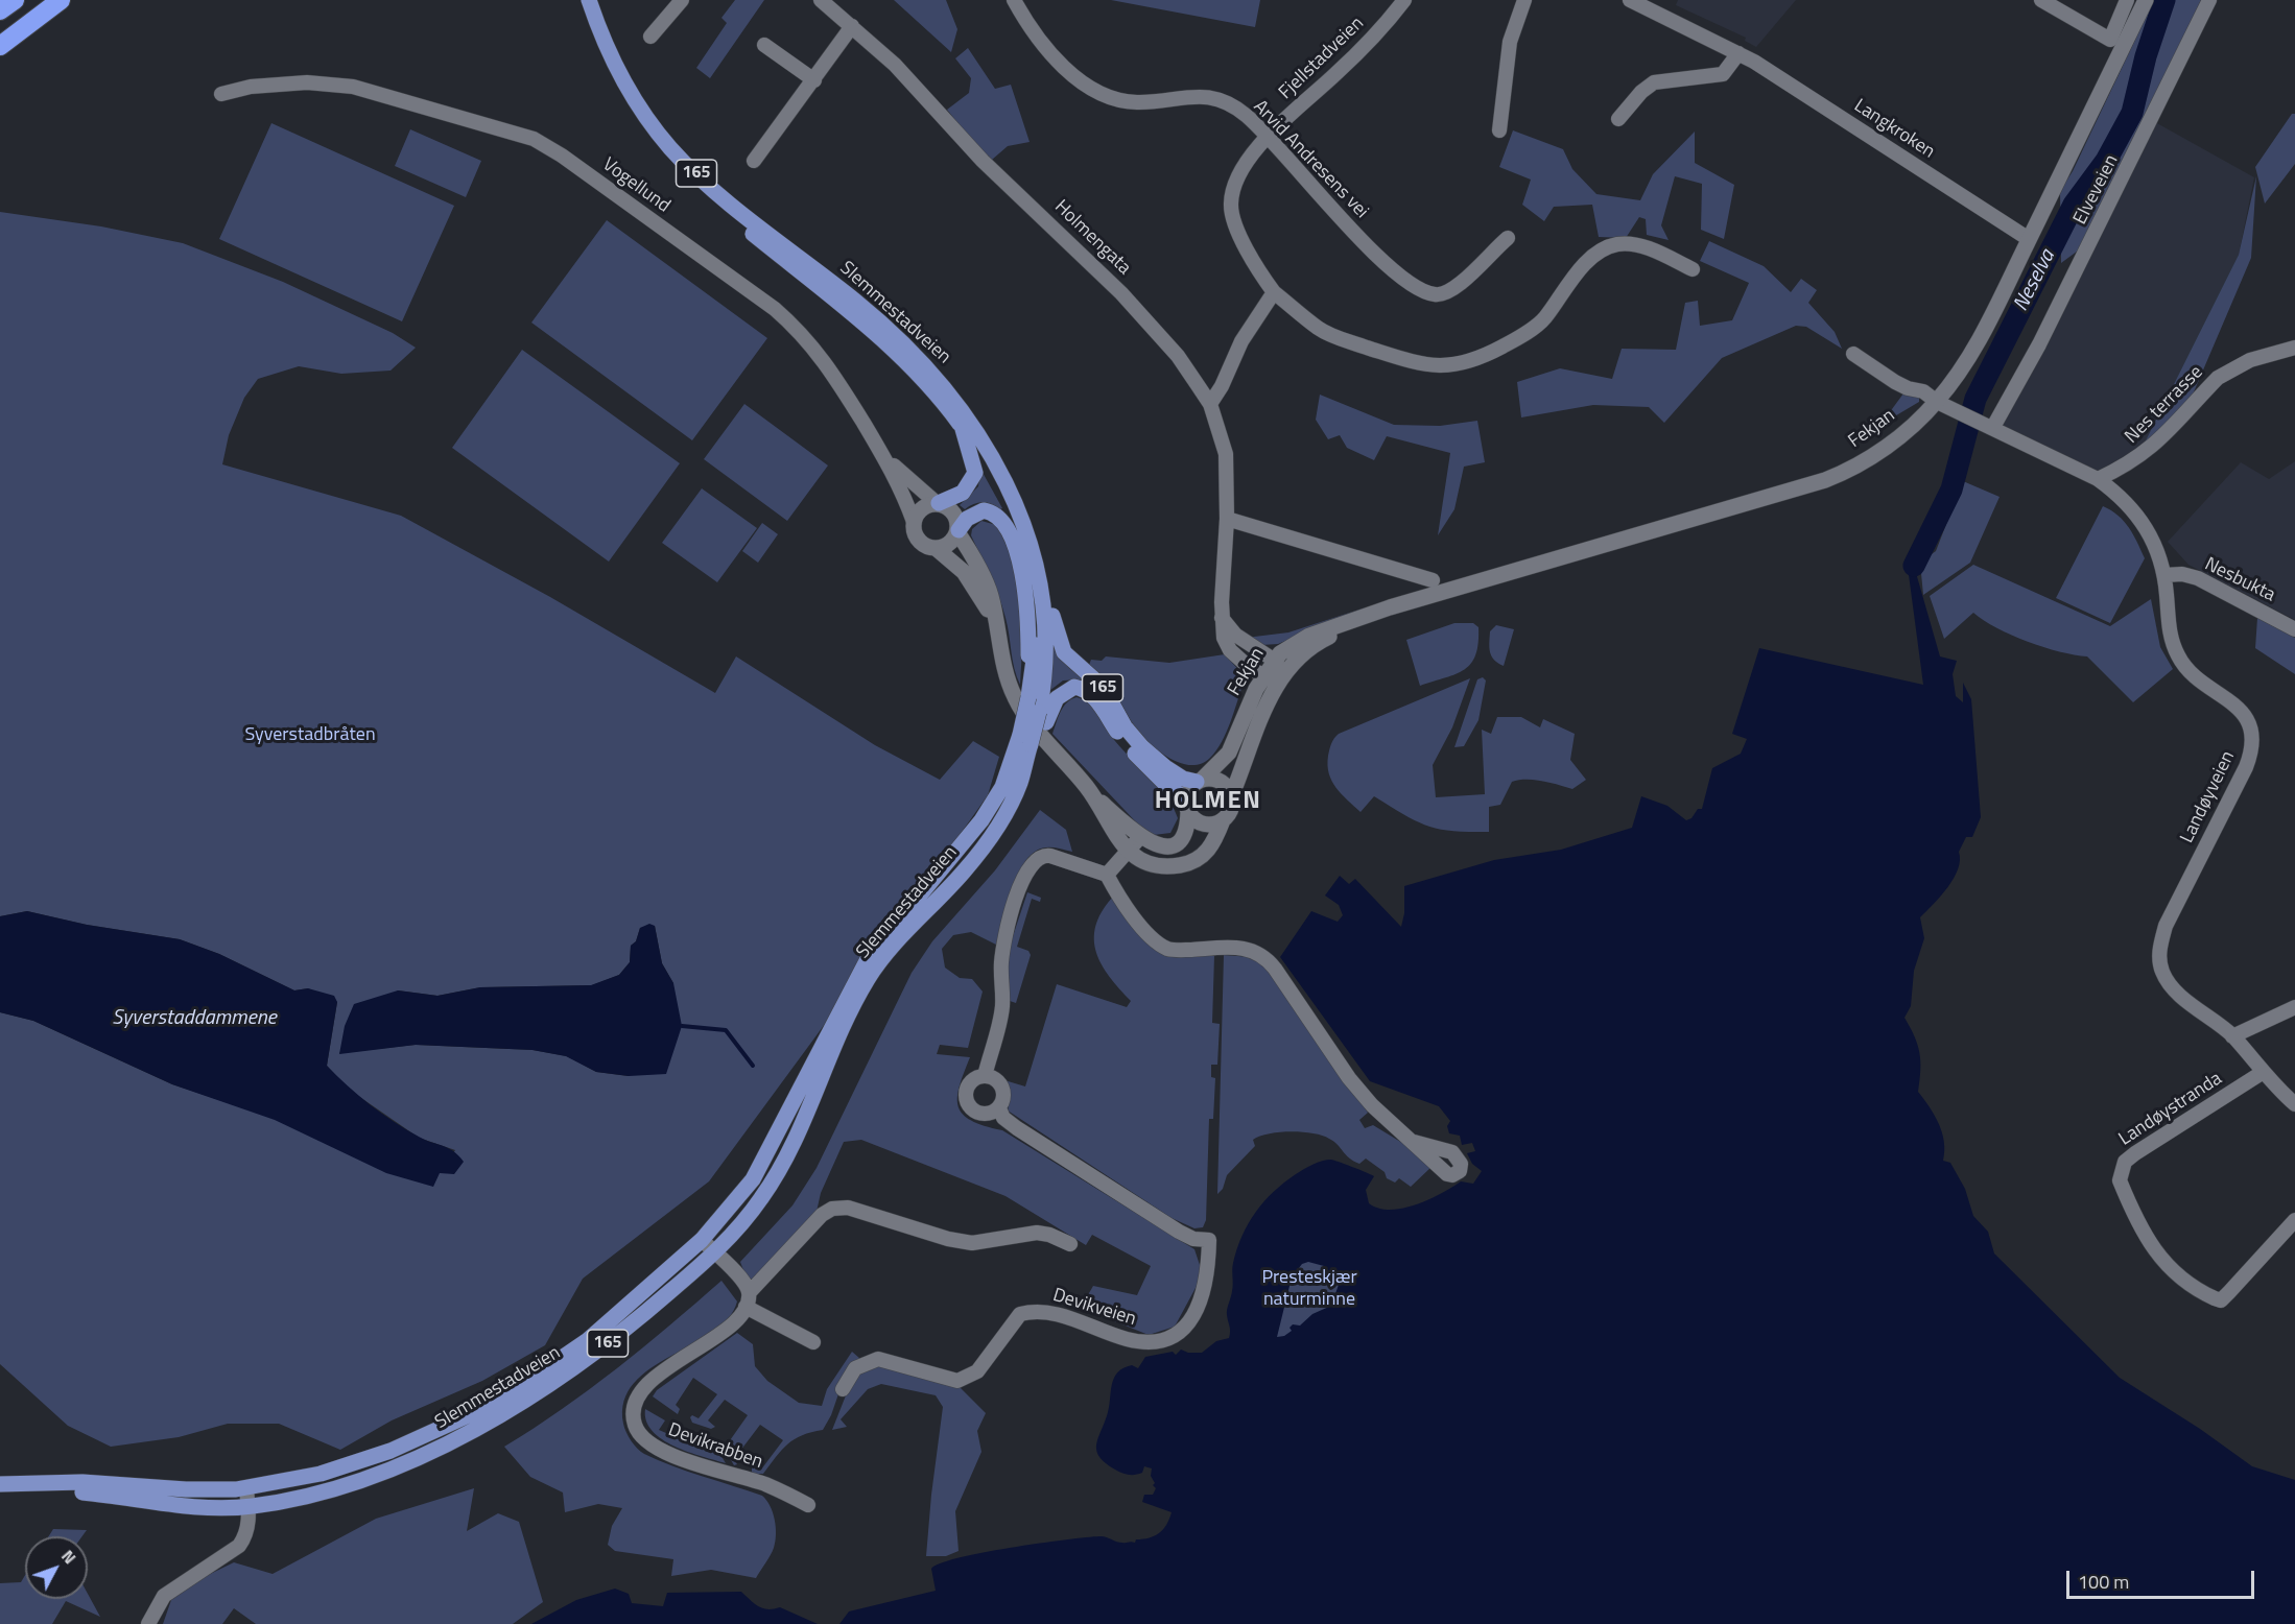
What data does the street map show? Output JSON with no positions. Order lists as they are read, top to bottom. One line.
{"streets":{"main road":["165","Slemmestadveien","Fekjan"],"street":["Fjellstadveien","Langkroken","Arvid Andresens vei","Vogellund","Elveveien","Holmengata","Nes terrasse","Nesbukta","Landøyveien","Landøystranda","Devikveien","Devikrabben"]},"crossings":[["Fjellstadveien","Arvid Andresens vei"],["Langkroken","Fekjan"],["165","Vogellund"],["165","Slemmestadveien"],["165","Fekjan"],["Elveveien","Landøyveien"],["Holmengata","Fekjan"],["Nes terrasse","Landøyveien"],["Fekjan","Landøyveien"],["Nesbukta","Landøyveien"],["Landøyveien","Landøystranda"]],"districts":["HOLMEN"],"water":["Neselva","Syverstaddammene"],"parks":["Syverstadbråten","Presteskjær naturminne"],"scale_bar":"100 m","north":"top right"}
